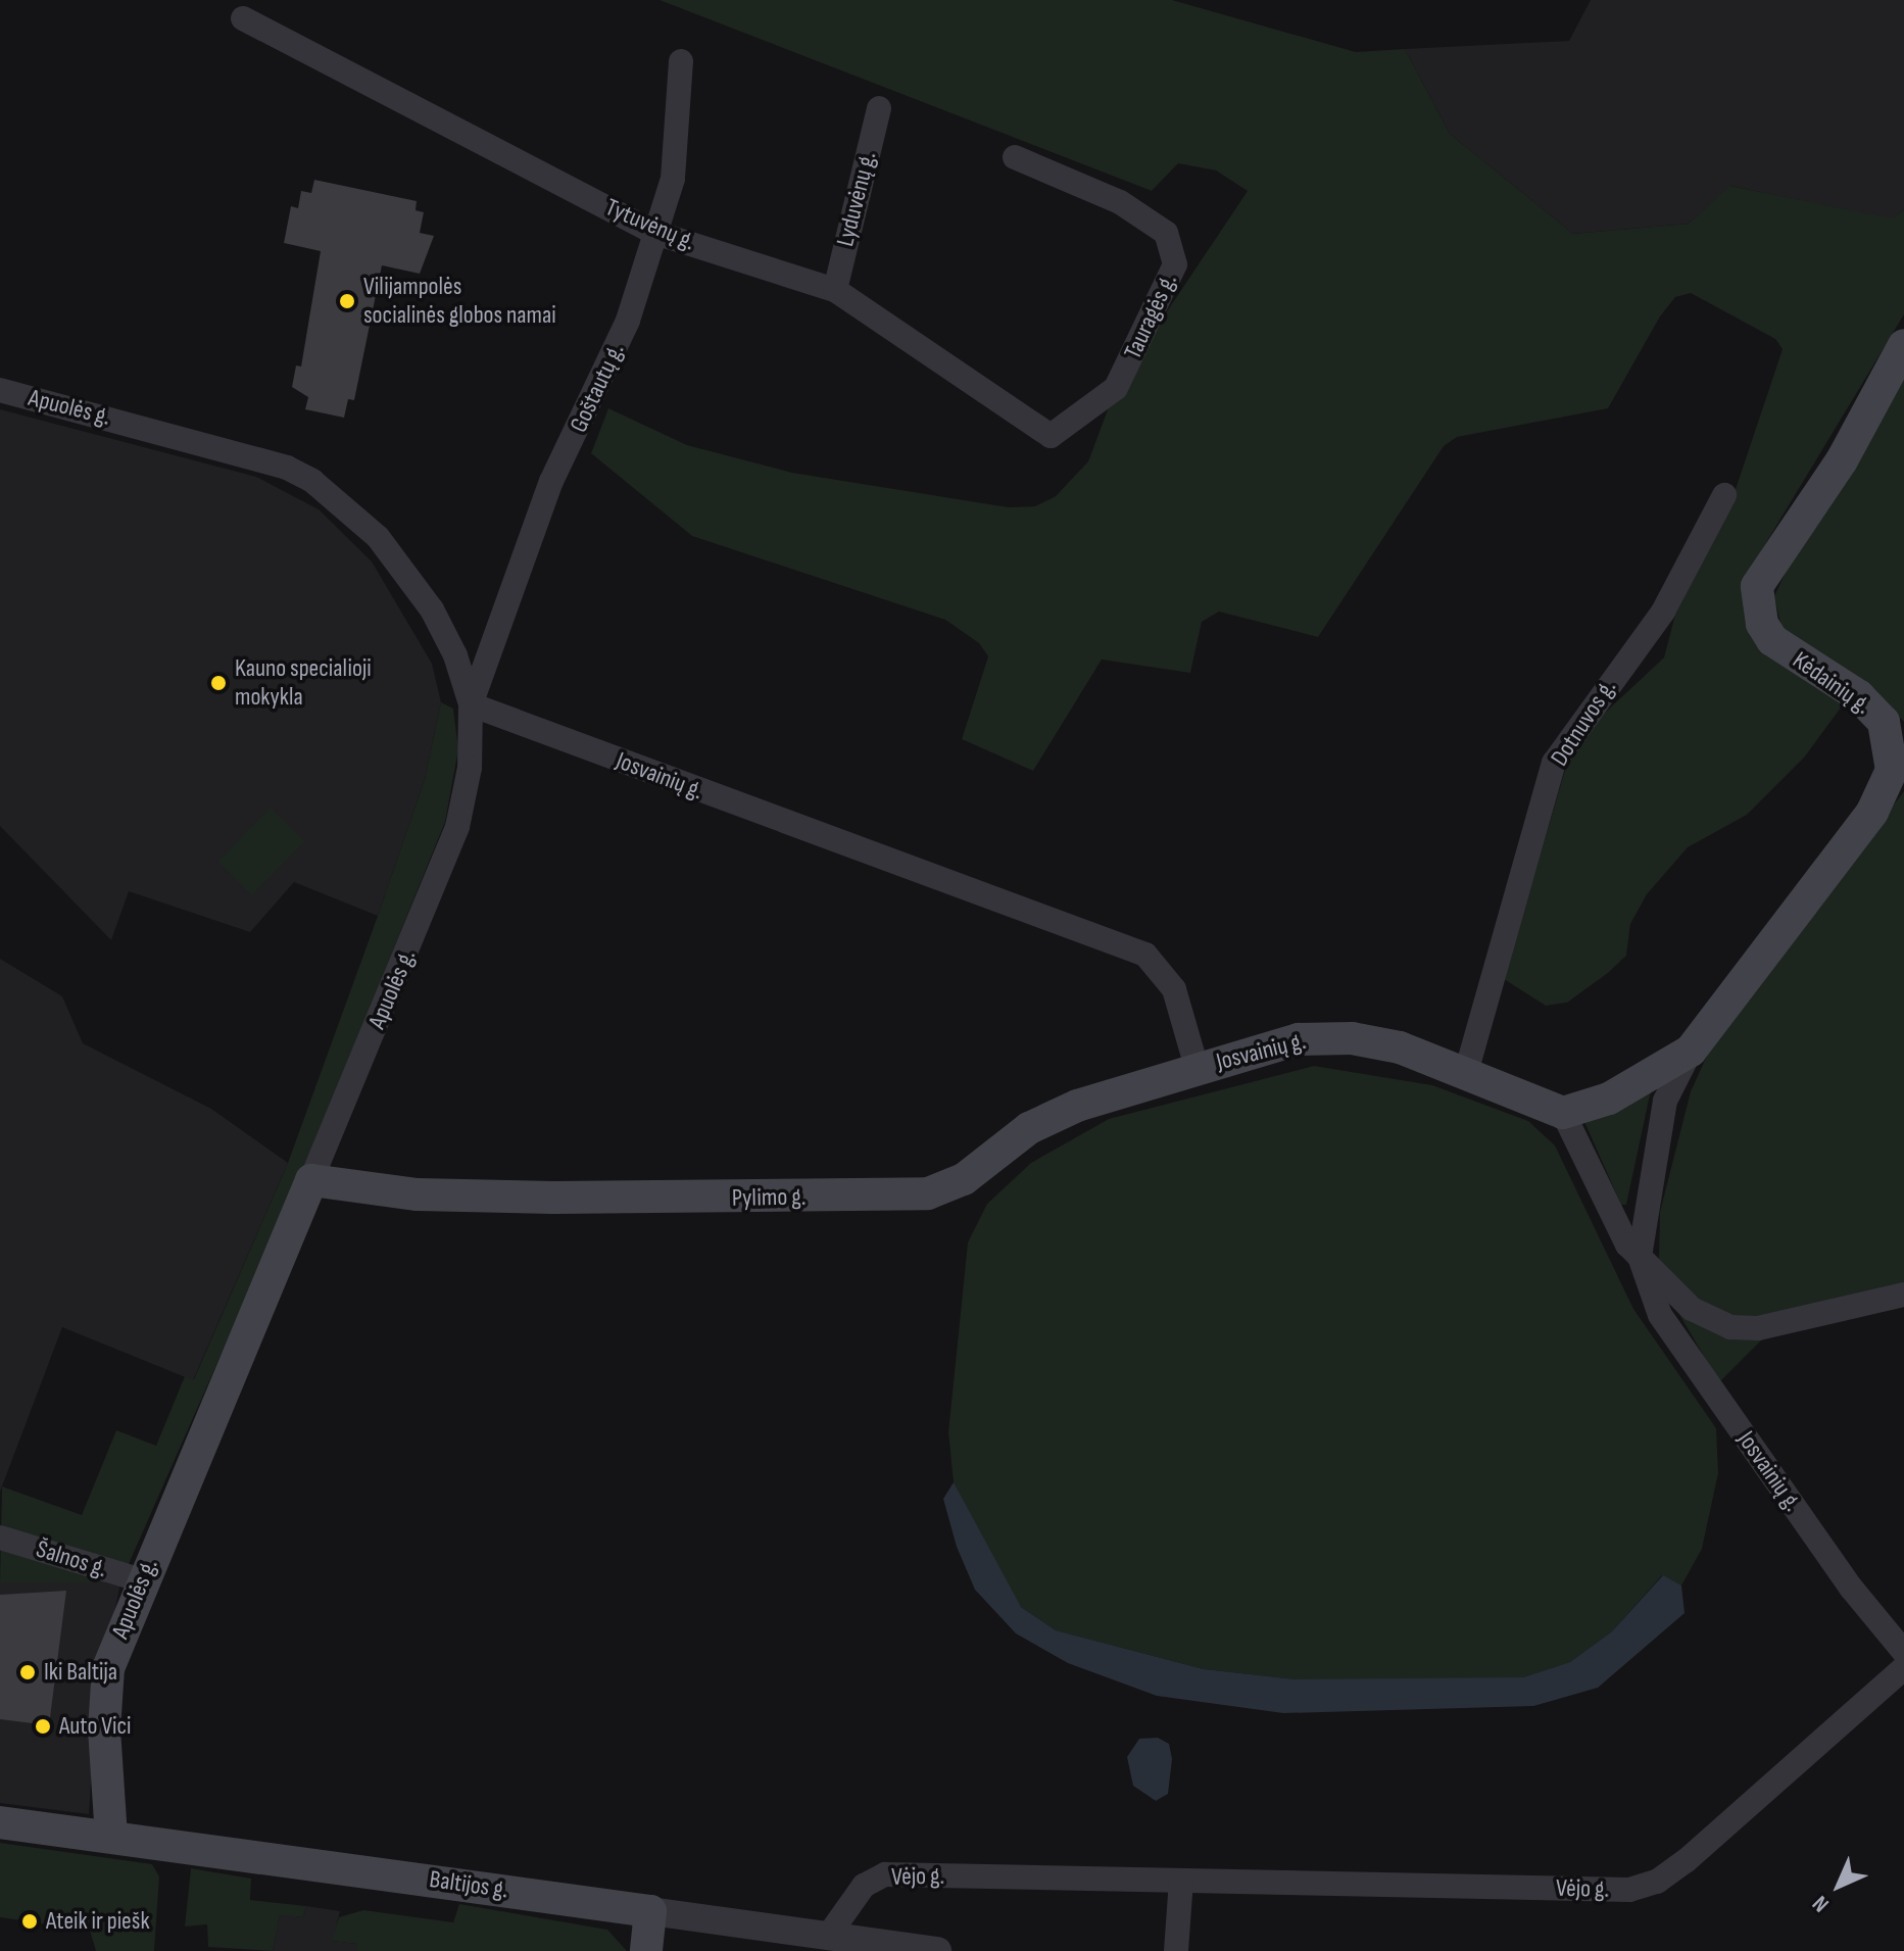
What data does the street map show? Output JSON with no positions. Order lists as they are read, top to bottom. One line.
{"streets":{"main road":["Apuolės g.","Kėdainių g.","Josvainių g.","Pylimo g.","Baltijos g."],"street":["Lyduvėnų g.","Tytuvėnų g.","Tauragės g.","Goštautų g.","Dotnuvos g.","Šalnos g.","Vėjo g."]},"crossings":[["Lyduvėnų g.","Tytuvėnų g."],["Tytuvėnų g.","Tauragės g."],["Tytuvėnų g.","Goštautų g."],["Goštautų g.","Apuolės g."],["Goštautų g.","Josvainių g."],["Apuolės g.","Josvainių g."],["Apuolės g.","Pylimo g."],["Apuolės g.","Šalnos g."],["Apuolės g.","Baltijos g."],["Dotnuvos g.","Josvainių g."],["Josvainių g.","Pylimo g."],["Vėjo g.","Baltijos g."]],"places":["Vilijampolės socialinės globos namai","Kauno specialioji mokykla","Iki Baltija","Auto Vici","Ateik ir piešk"],"north":"bottom left"}
